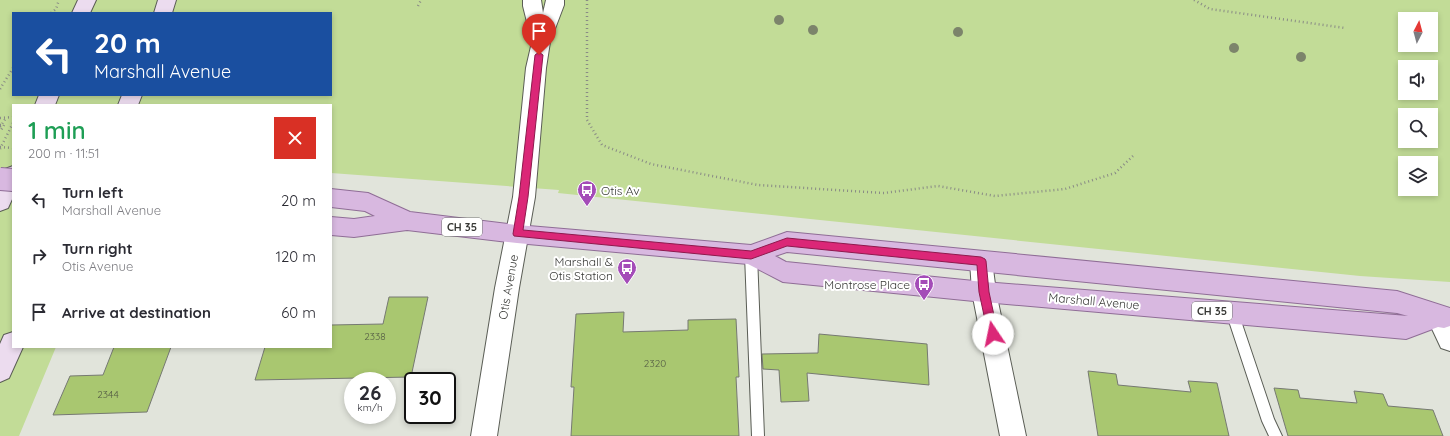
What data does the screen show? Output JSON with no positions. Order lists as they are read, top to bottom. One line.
{"streets":{"main road":["CH 35","Marshall Avenue"],"street":["Otis Avenue"]},"crossings":[["Otis Avenue","Marshall Avenue"]],"places":{"bus stop":["Otis Av","Marshall & Otis Station","Montrose Place"]},"house_numbers":["2338","2320","2344"],"north":"top","page":{"turn":["20 m","Marshall Avenue"],"heading":["1 min","200 m · 11:51"],"list":[{"name":"Turn left","note":"Marshall Avenue","value":"20 m"},{"name":"Turn right","note":"Otis Avenue","value":"120 m"},{"name":"Arrive at destination","value":"60 m"}],"speed":"26 km/h","limit":"30"}}
